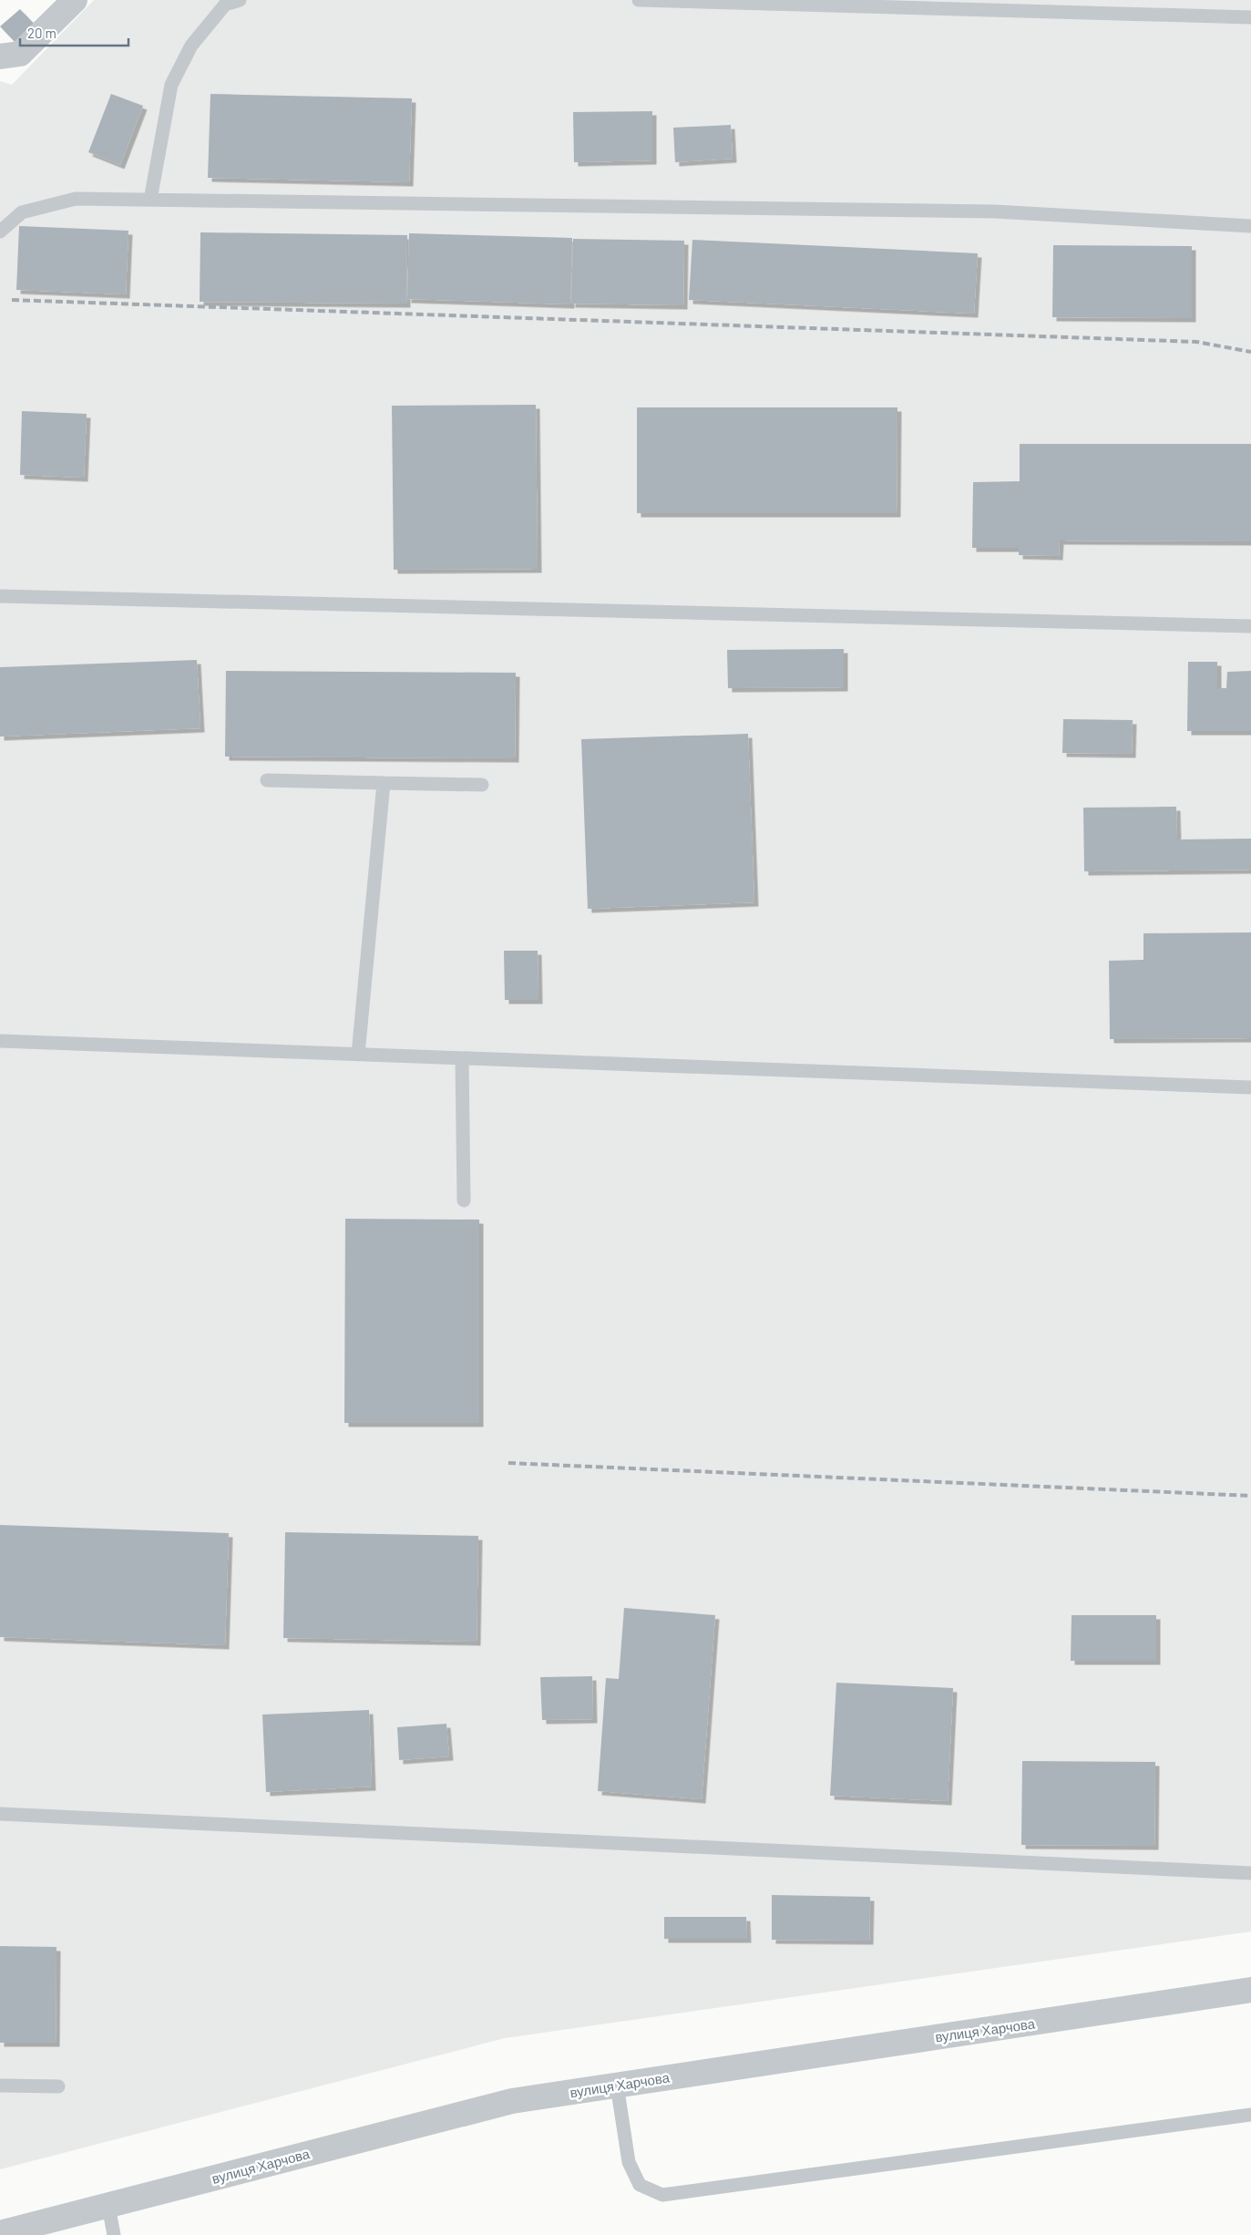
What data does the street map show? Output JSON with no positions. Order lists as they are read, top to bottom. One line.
{"streets":{"street":["вулиця Харчова"]},"scale_bar":"20 m"}
